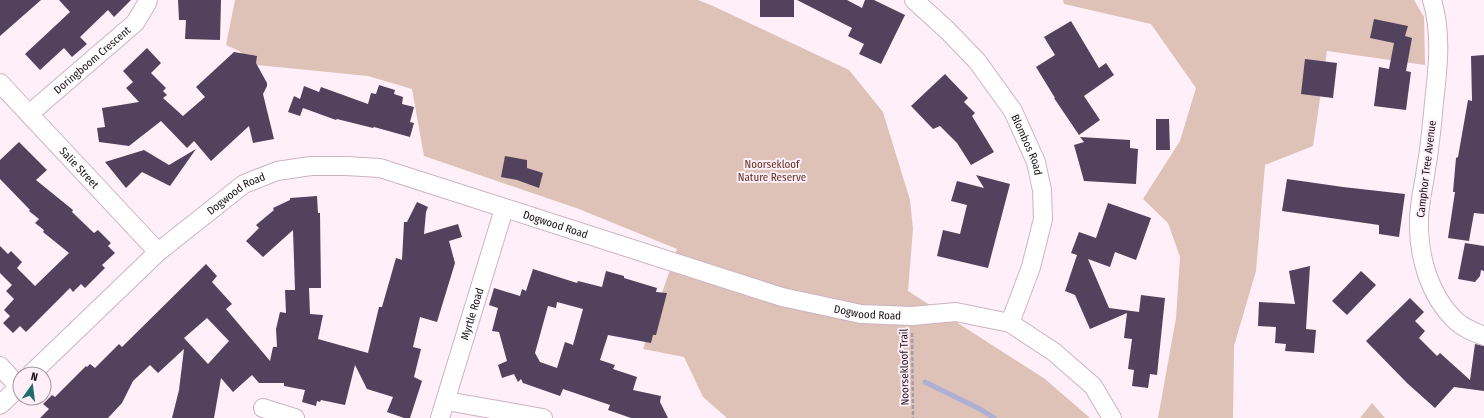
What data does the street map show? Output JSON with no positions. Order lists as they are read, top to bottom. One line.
{"streets":{"street":["Doringboom Crescent","Blombos Road","Salie Street","Camphor Tree Avenue","Dogwood Road","Myrtle Road"],"path":["Noorsekloof Trail"]},"crossings":[["Doringboom Crescent","Salie Street"],["Blombos Road","Dogwood Road"],["Salie Street","Dogwood Road"],["Dogwood Road","Myrtle Road"],["Dogwood Road","Noorsekloof Trail"]],"parks":["Noorsekloof Nature Reserve"],"north":"top"}
